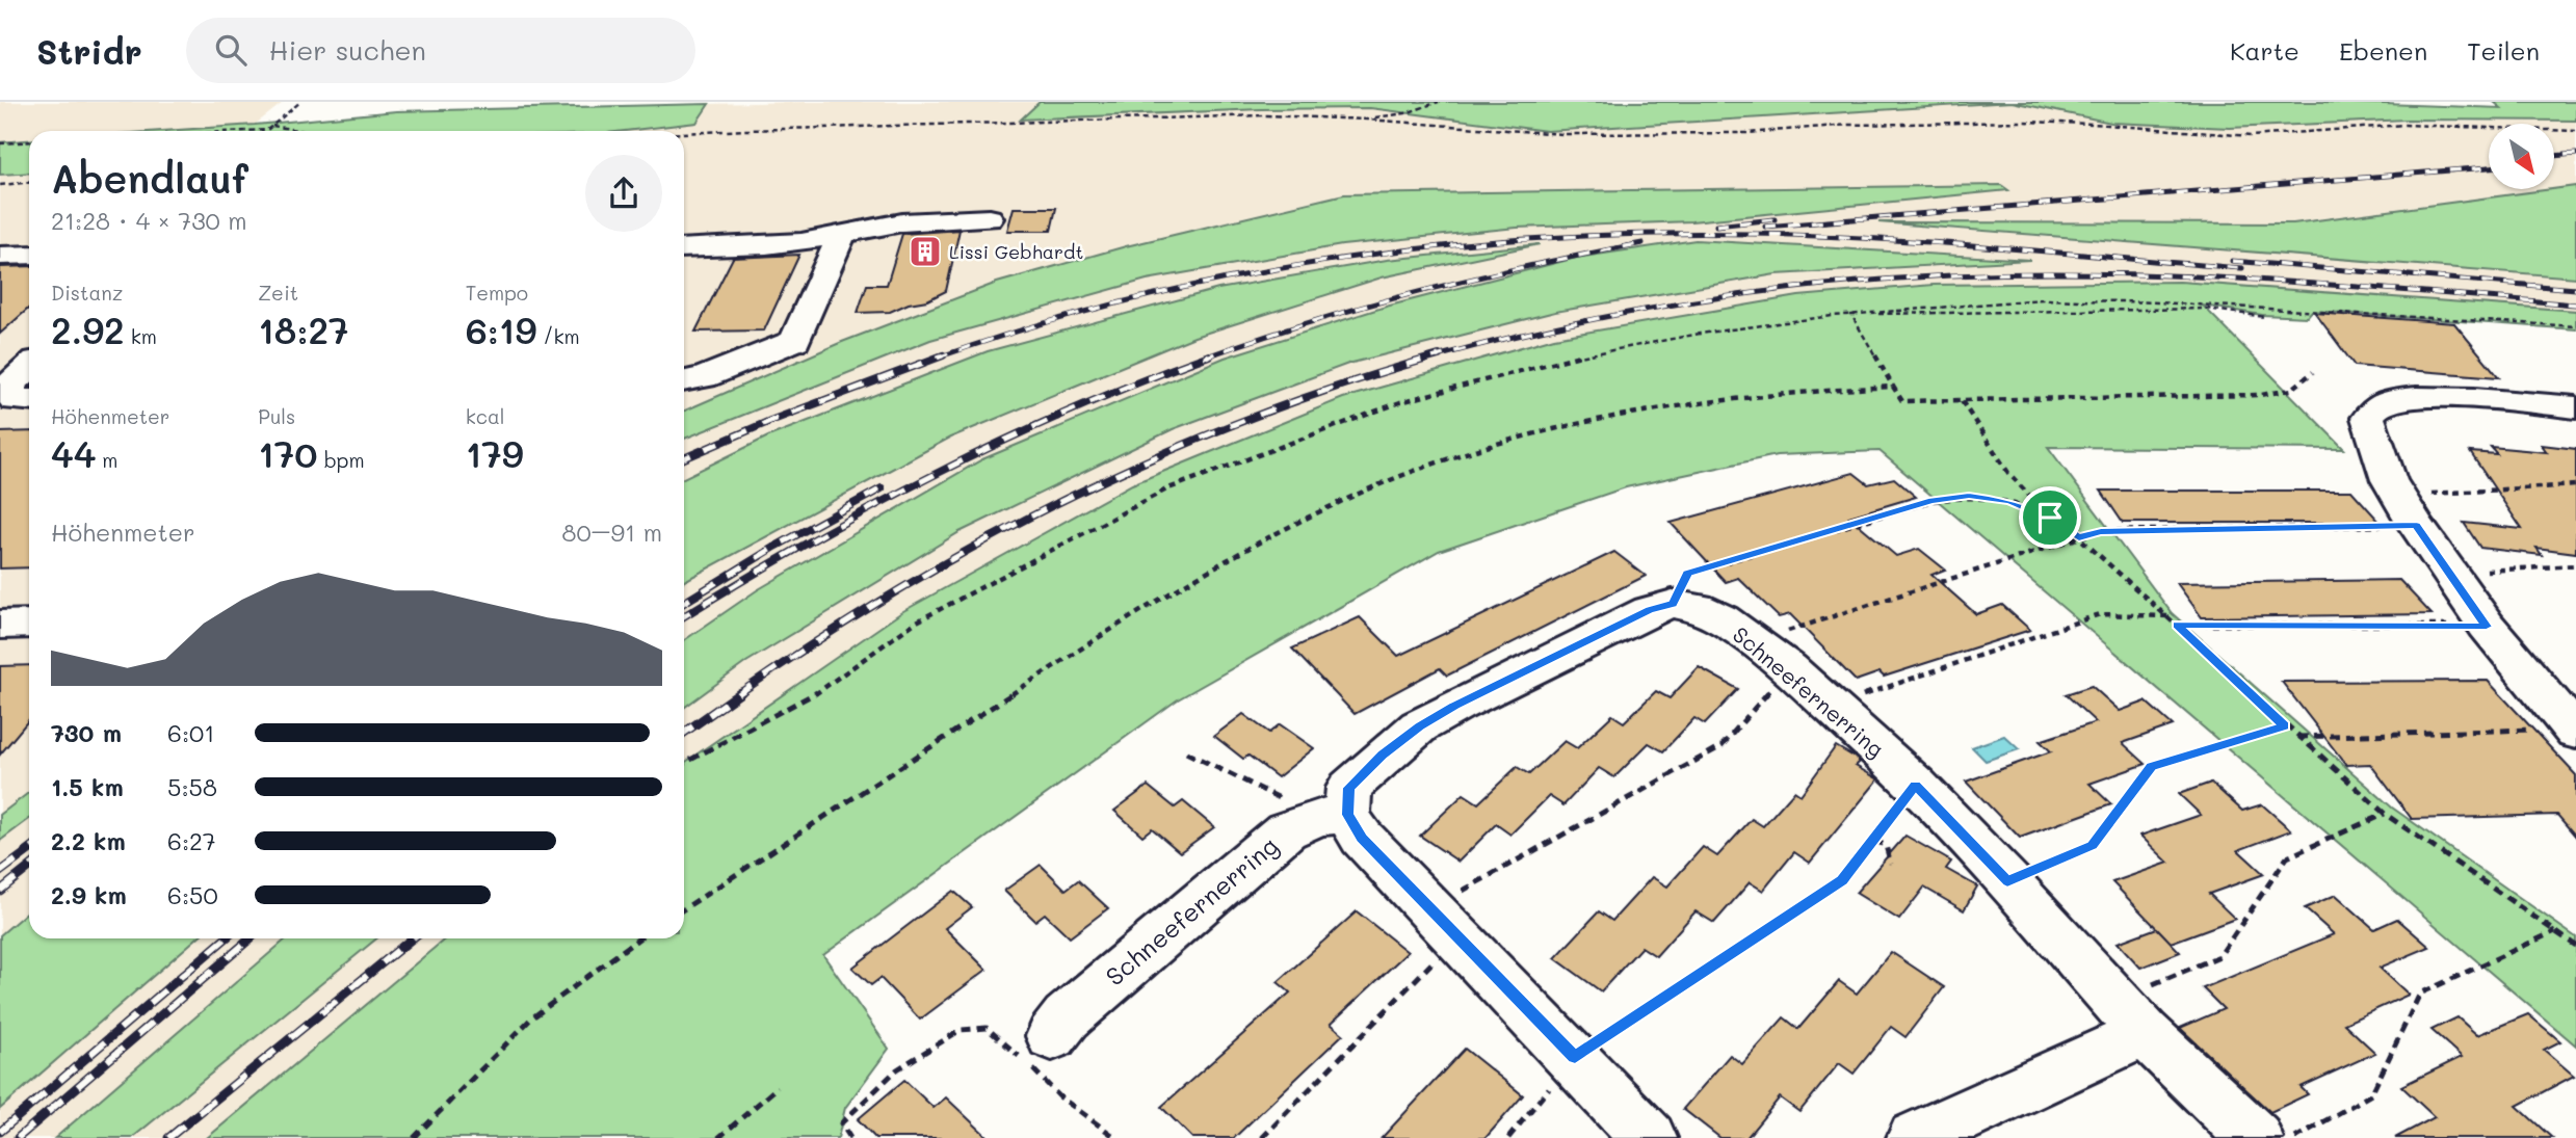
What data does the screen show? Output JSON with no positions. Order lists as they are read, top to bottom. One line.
{"streets":{"street":["Schneefernerring"]},"places":{"building":["Lissi Gebhardt"]},"north":"bottom right","page":{"header":"Stridr","search":"Hier suchen","nav":["Karte","Ebenen","Teilen"],"heading":["Abendlauf","21:28 · 4 × 730 m"],"stats":[["Distanz","2.92 km"],["Zeit","18:27"],["Tempo","6:19 /km"],["Höhenmeter","44 m"],["Puls","170 bpm"],["kcal","179"]],"chart":["Höhenmeter","80–91 m"],"list":[{"name":"730 m","note":"6:01"},{"name":"1.5 km","note":"5:58"},{"name":"2.2 km","note":"6:27"},{"name":"2.9 km","note":"6:50"}]}}
